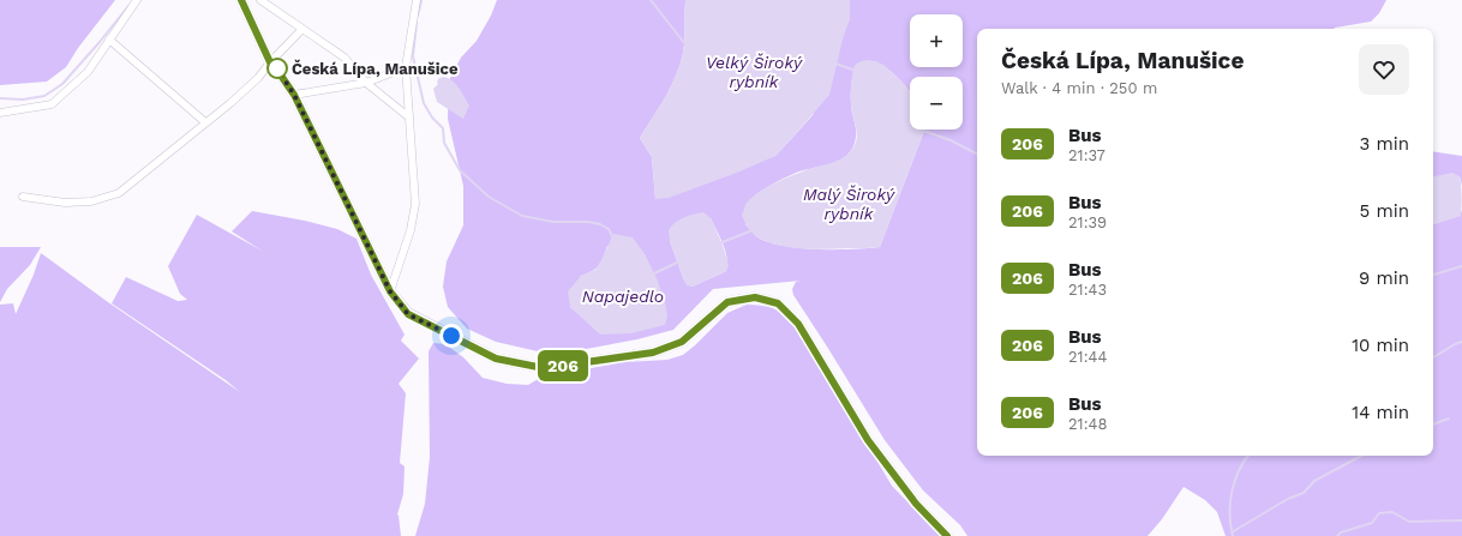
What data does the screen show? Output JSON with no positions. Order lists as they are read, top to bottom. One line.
{"water":["Velký Široký rybník","Malý Široký rybník","Napajedlo"],"places":["Česká Lípa, Manušice"],"lines":["bus line 206"],"page":{"on_map":"206","map_buttons":["+","−"],"heading":["Česká Lípa, Manušice","Walk · 4 min · 250 m"],"list":[{"mark":"206","name":"Bus","note":"21:37","value":"3 min"},{"mark":"206","name":"Bus","note":"21:39","value":"5 min"},{"mark":"206","name":"Bus","note":"21:43","value":"9 min"},{"mark":"206","name":"Bus","note":"21:44","value":"10 min"},{"mark":"206","name":"Bus","note":"21:48","value":"14 min"}]}}
